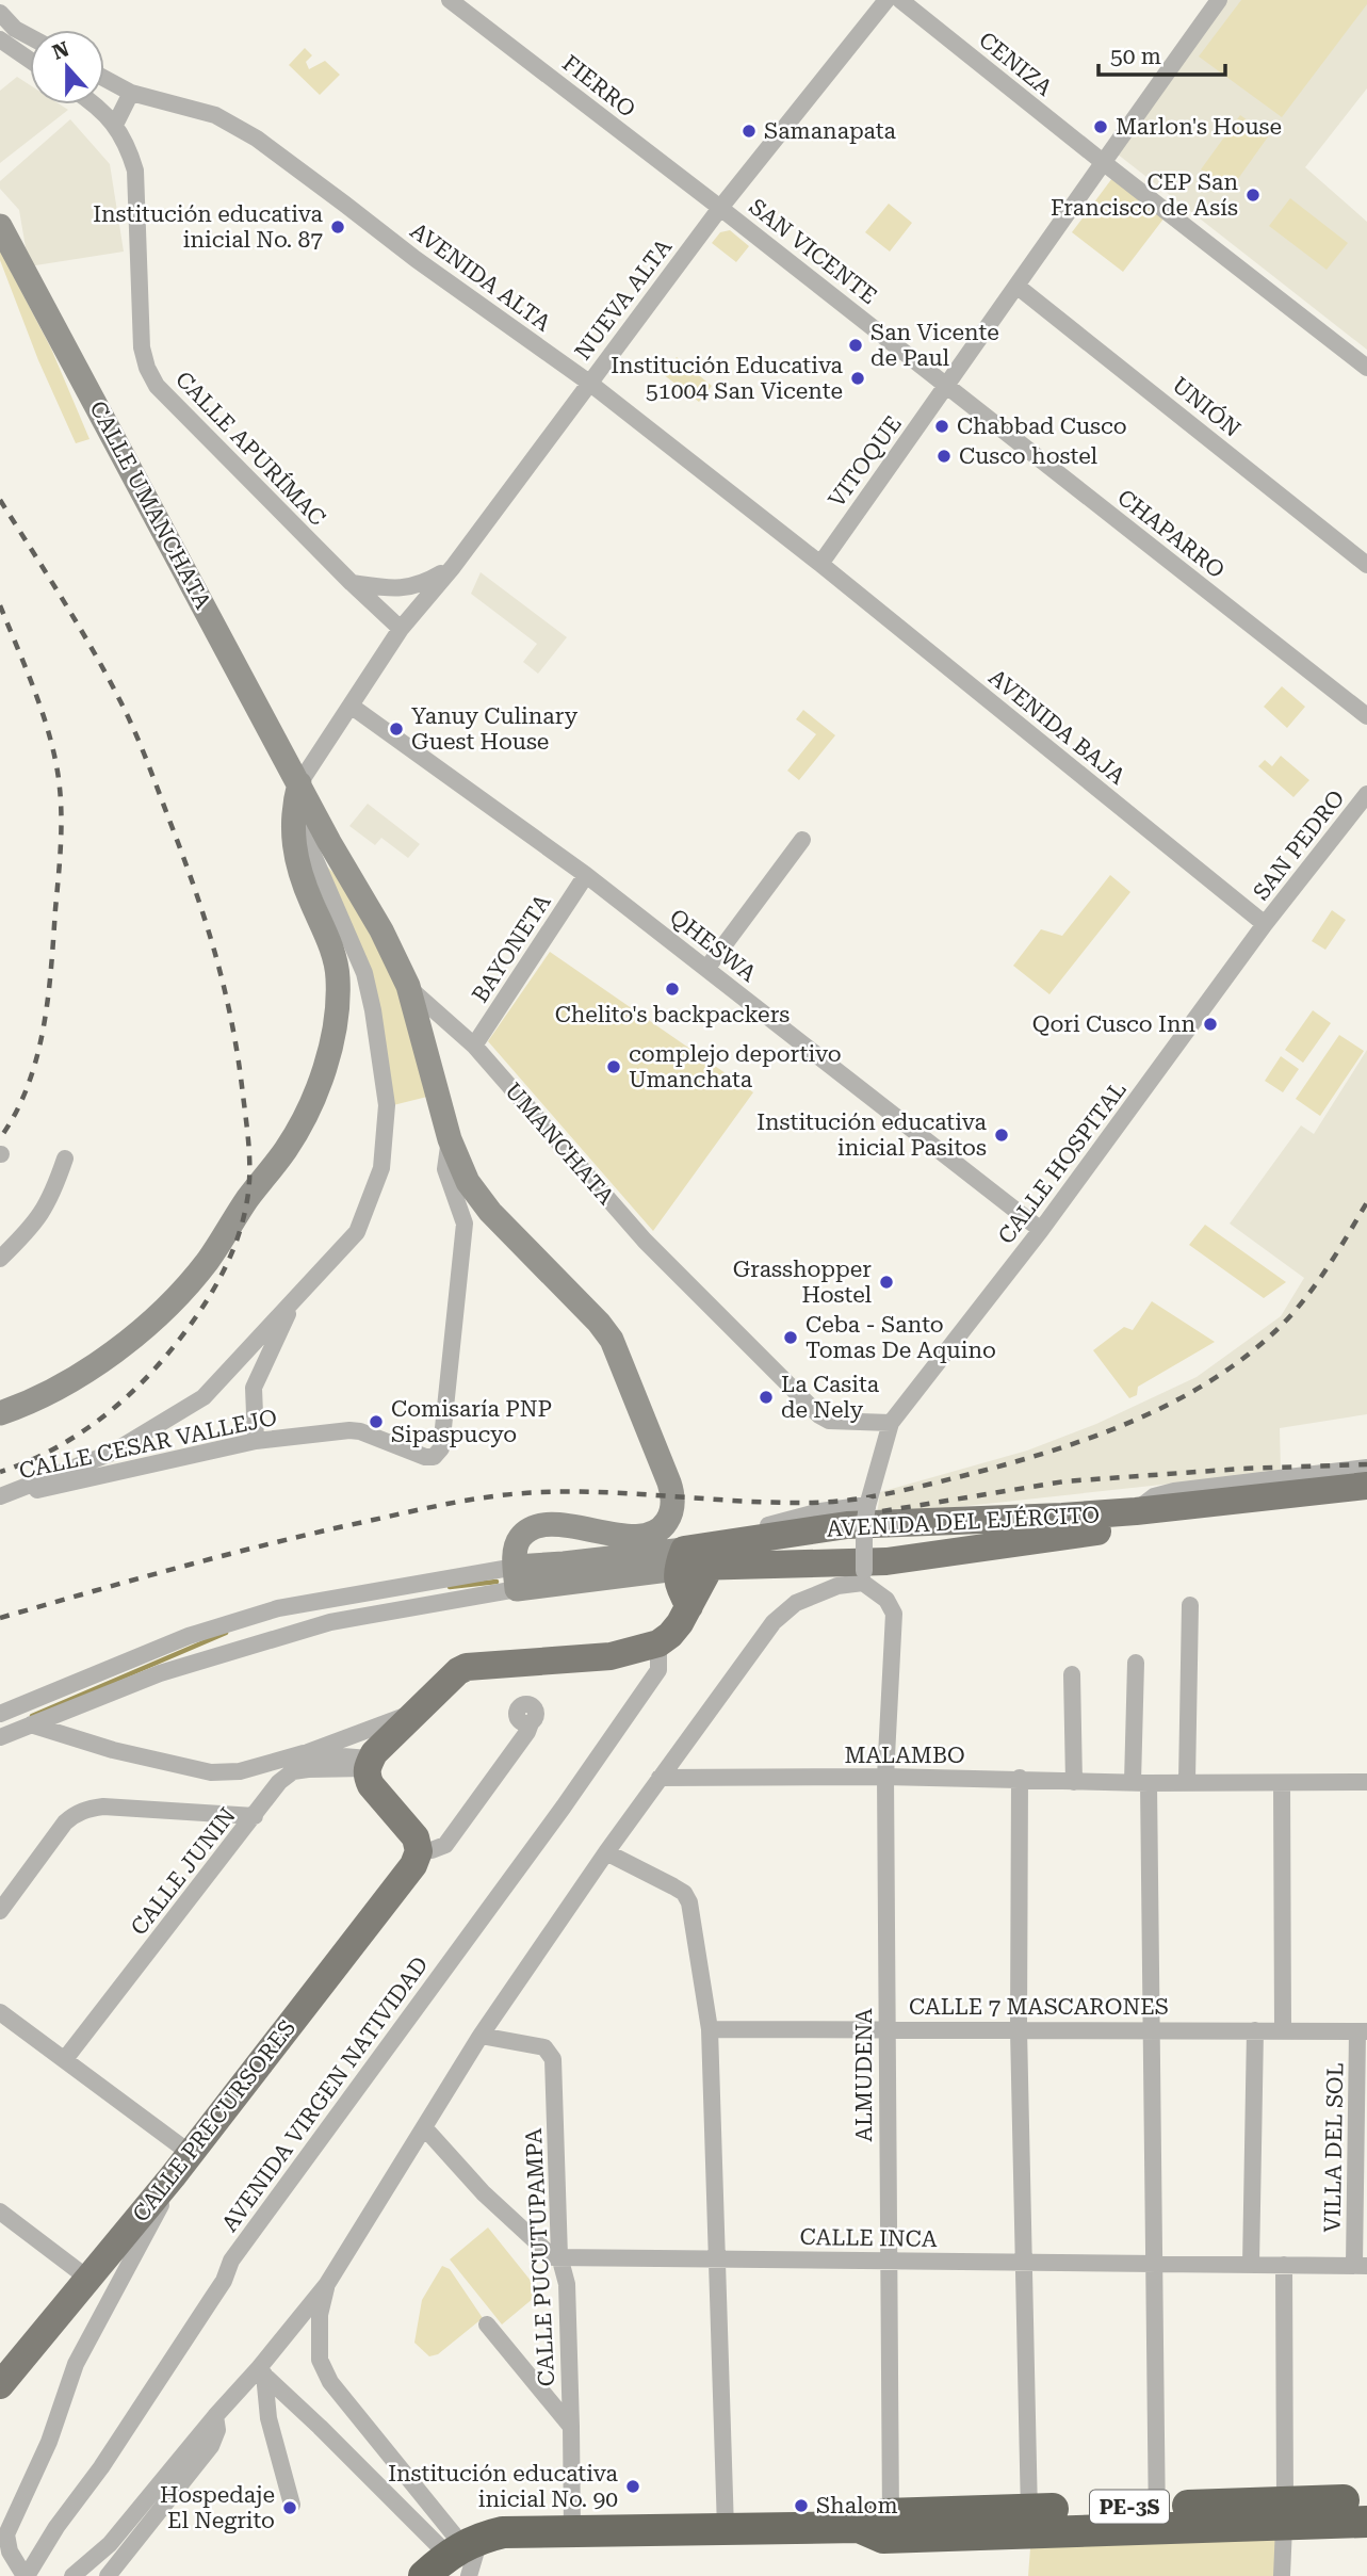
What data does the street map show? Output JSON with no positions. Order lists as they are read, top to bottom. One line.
{"streets":{"highway":["PE-3S"],"main road":["CALLE UMANCHATA","UMANCHATA","AVENIDA DEL EJÉRCITO","CALLE PRECURSORES"],"street":["CENIZA","FIERRO","SAN VICENTE","AVENIDA ALTA","NUEVA ALTA","UNIÓN","CALLE APURÍMAC","VITOQUE","CHAPARRO","AVENIDA BAJA","SAN PEDRO","QHESWA","BAYONETA","CALLE HOSPITAL","CALLE CESAR VALLEJO","MALAMBO","CALLE JUNIN","CALLE 7 MASCARONES","ALMUDENA","AVENIDA VIRGEN NATIVIDAD","VILLA DEL SOL","CALLE INCA","CALLE PUCUTUPAMPA"]},"crossings":[["CENIZA","VITOQUE"],["FIERRO","SAN VICENTE"],["FIERRO","NUEVA ALTA"],["SAN VICENTE","NUEVA ALTA"],["SAN VICENTE","VITOQUE"],["SAN VICENTE","CHAPARRO"],["AVENIDA ALTA","NUEVA ALTA"],["AVENIDA ALTA","VITOQUE"],["AVENIDA ALTA","AVENIDA BAJA"],["NUEVA ALTA","CALLE APURÍMAC"],["NUEVA ALTA","CALLE UMANCHATA"],["NUEVA ALTA","QHESWA"],["NUEVA ALTA","UMANCHATA"],["UNIÓN","VITOQUE"],["VITOQUE","CHAPARRO"],["VITOQUE","AVENIDA BAJA"],["CALLE UMANCHATA","UMANCHATA"],["AVENIDA BAJA","SAN PEDRO"],["AVENIDA BAJA","CALLE HOSPITAL"],["SAN PEDRO","CALLE HOSPITAL"],["QHESWA","BAYONETA"],["QHESWA","CALLE HOSPITAL"],["BAYONETA","UMANCHATA"],["UMANCHATA","CALLE HOSPITAL"],["MALAMBO","ALMUDENA"],["CALLE 7 MASCARONES","ALMUDENA"],["CALLE 7 MASCARONES","VILLA DEL SOL"],["ALMUDENA","CALLE INCA"],["ALMUDENA","PE-3S"],["VILLA DEL SOL","CALLE INCA"],["CALLE INCA","CALLE PUCUTUPAMPA"],["CALLE PUCUTUPAMPA","PE-3S"]],"places":["Marlon's House","Samanapata","CEP San Francisco de Asís","Institución educativa inicial No. 87","San Vicente de Paul","Institución Educativa 51004 San Vicente","Chabbad Cusco","Cusco hostel","Yanuy Culinary Guest House","Chelito's backpackers","Qori Cusco Inn","complejo deportivo Umanchata","Institución educativa inicial Pasitos","Grasshopper Hostel","Ceba - Santo Tomas De Aquino","La Casita de Nely","Comisaría PNP Sipaspucyo","Institución educativa inicial No. 90","Shalom","Hospedaje El Negrito"],"scale_bar":"50 m","north":"top"}
